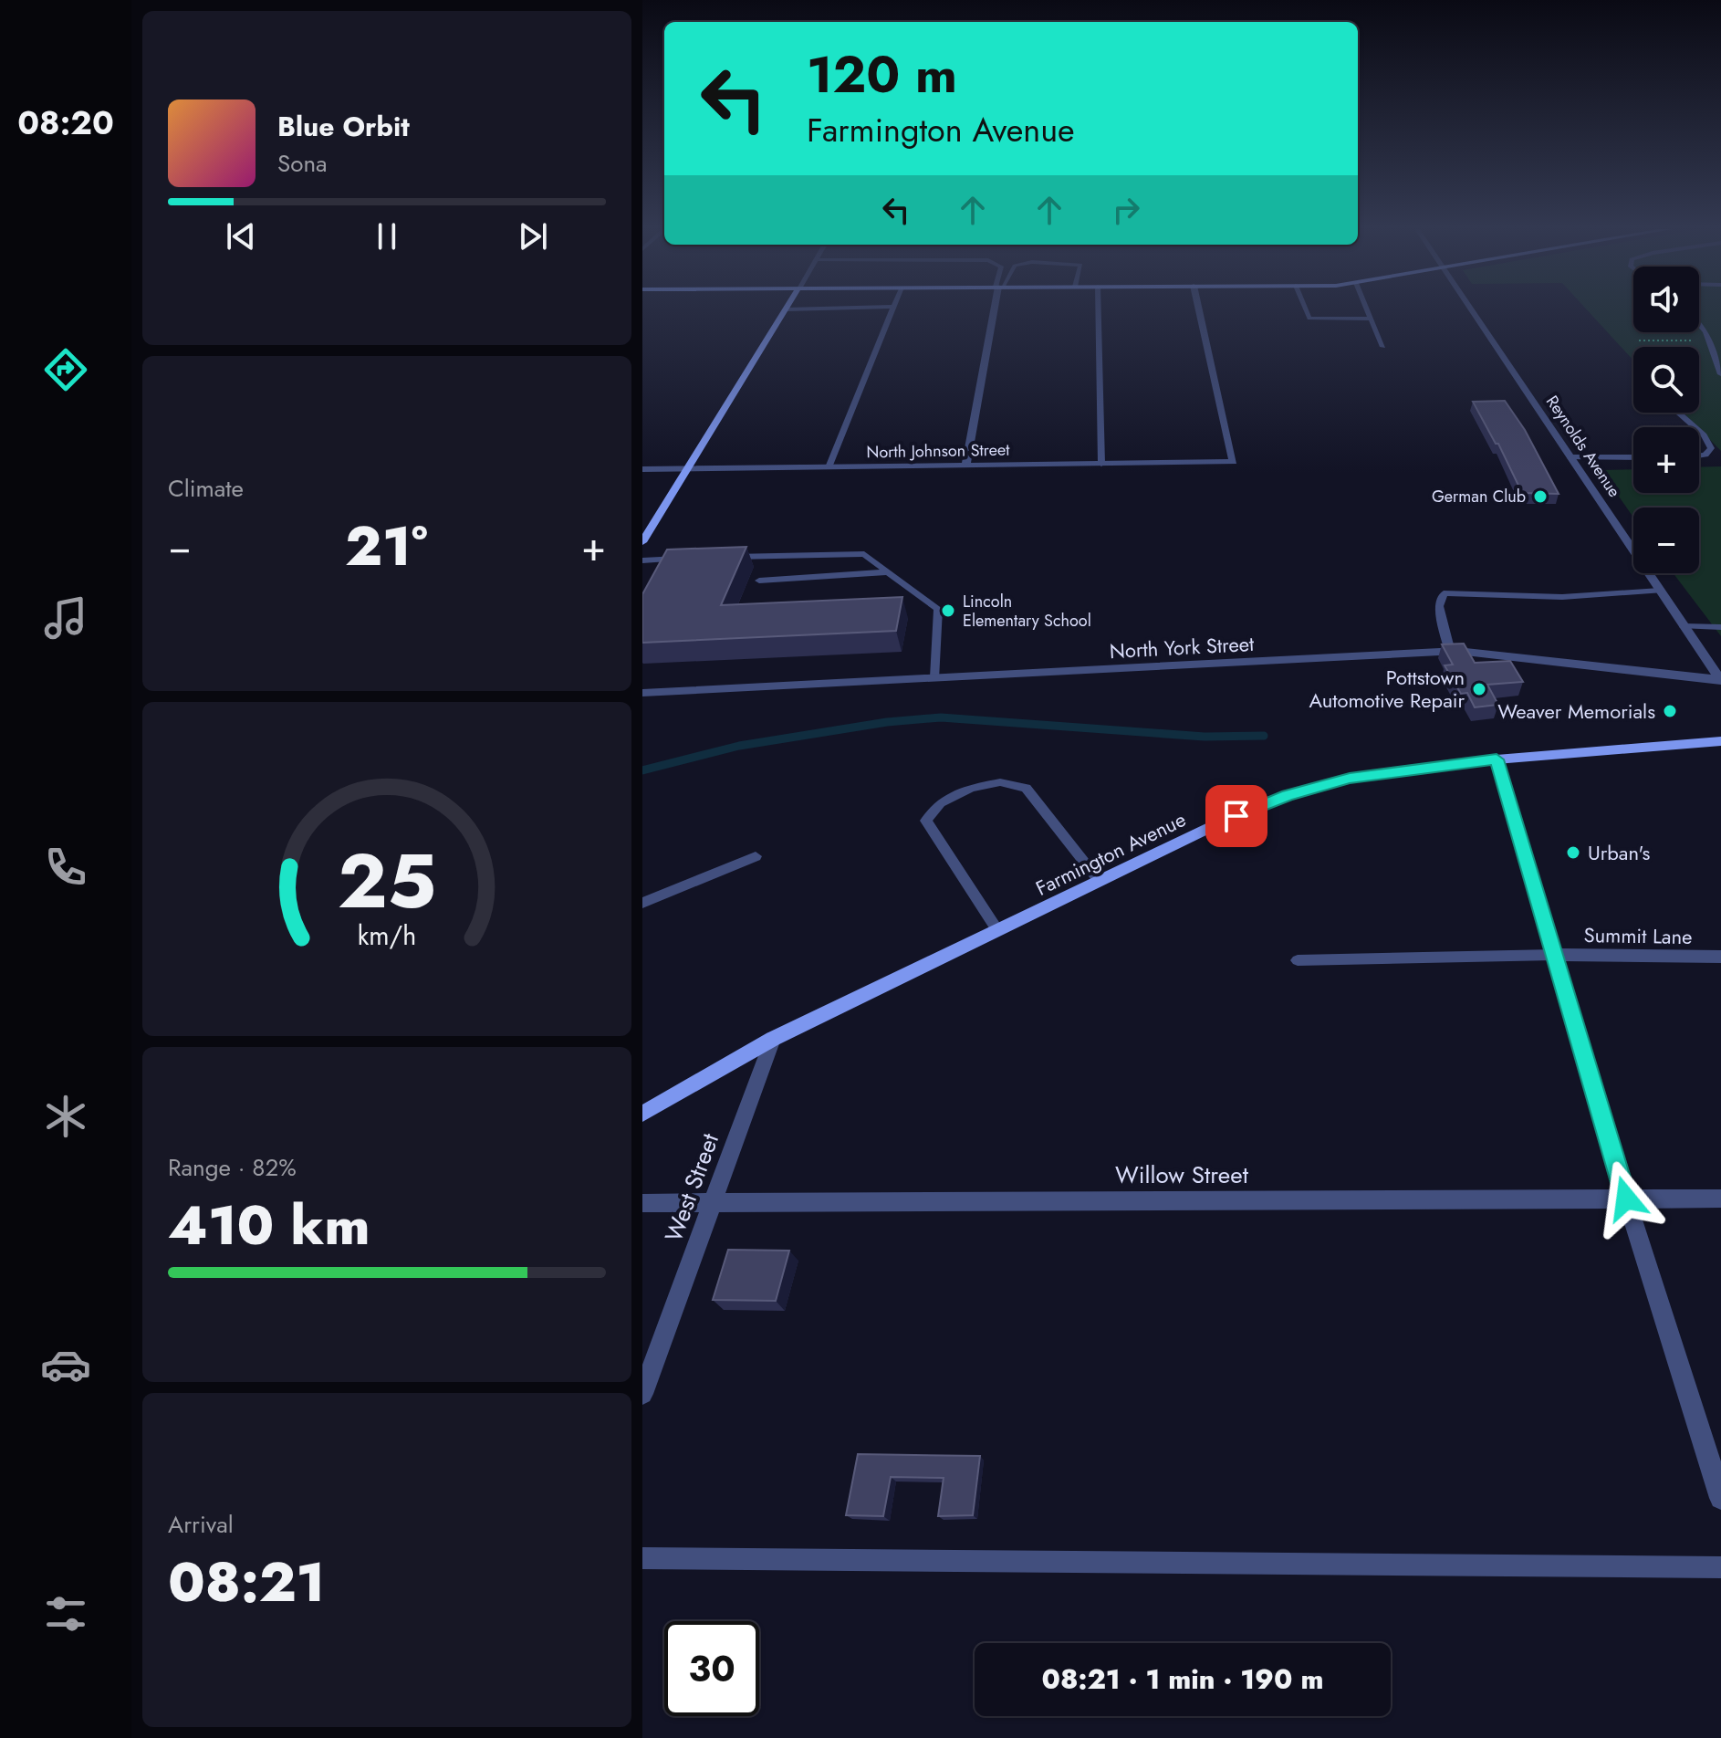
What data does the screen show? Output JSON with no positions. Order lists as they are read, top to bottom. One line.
{"streets":{"street":["Reynolds Avenue","North Johnson Street","North York Street","Farmington Avenue","Summit Lane","Willow Street","West Street"]},"crossings":[["Reynolds Avenue","North York Street"],["Farmington Avenue","West Street"],["Willow Street","West Street"]],"places":["German Club","Lincoln Elementary School","Pottstown Automotive Repair","Weaver Memorials","Urban's"],"page":{"tabs":"08:20","turn":["120 m","Farmington Avenue"],"song":["Blue Orbit","Sona"],"map_buttons":["+","−"],"tile":["Climate",["Range · 82%","410 km"],["Arrival","08:21"]],"heat":["−","21°","+"],"limit":"30","trip":"08:21 · 1 min · 190 m","gauge":["25","km/h"]}}
